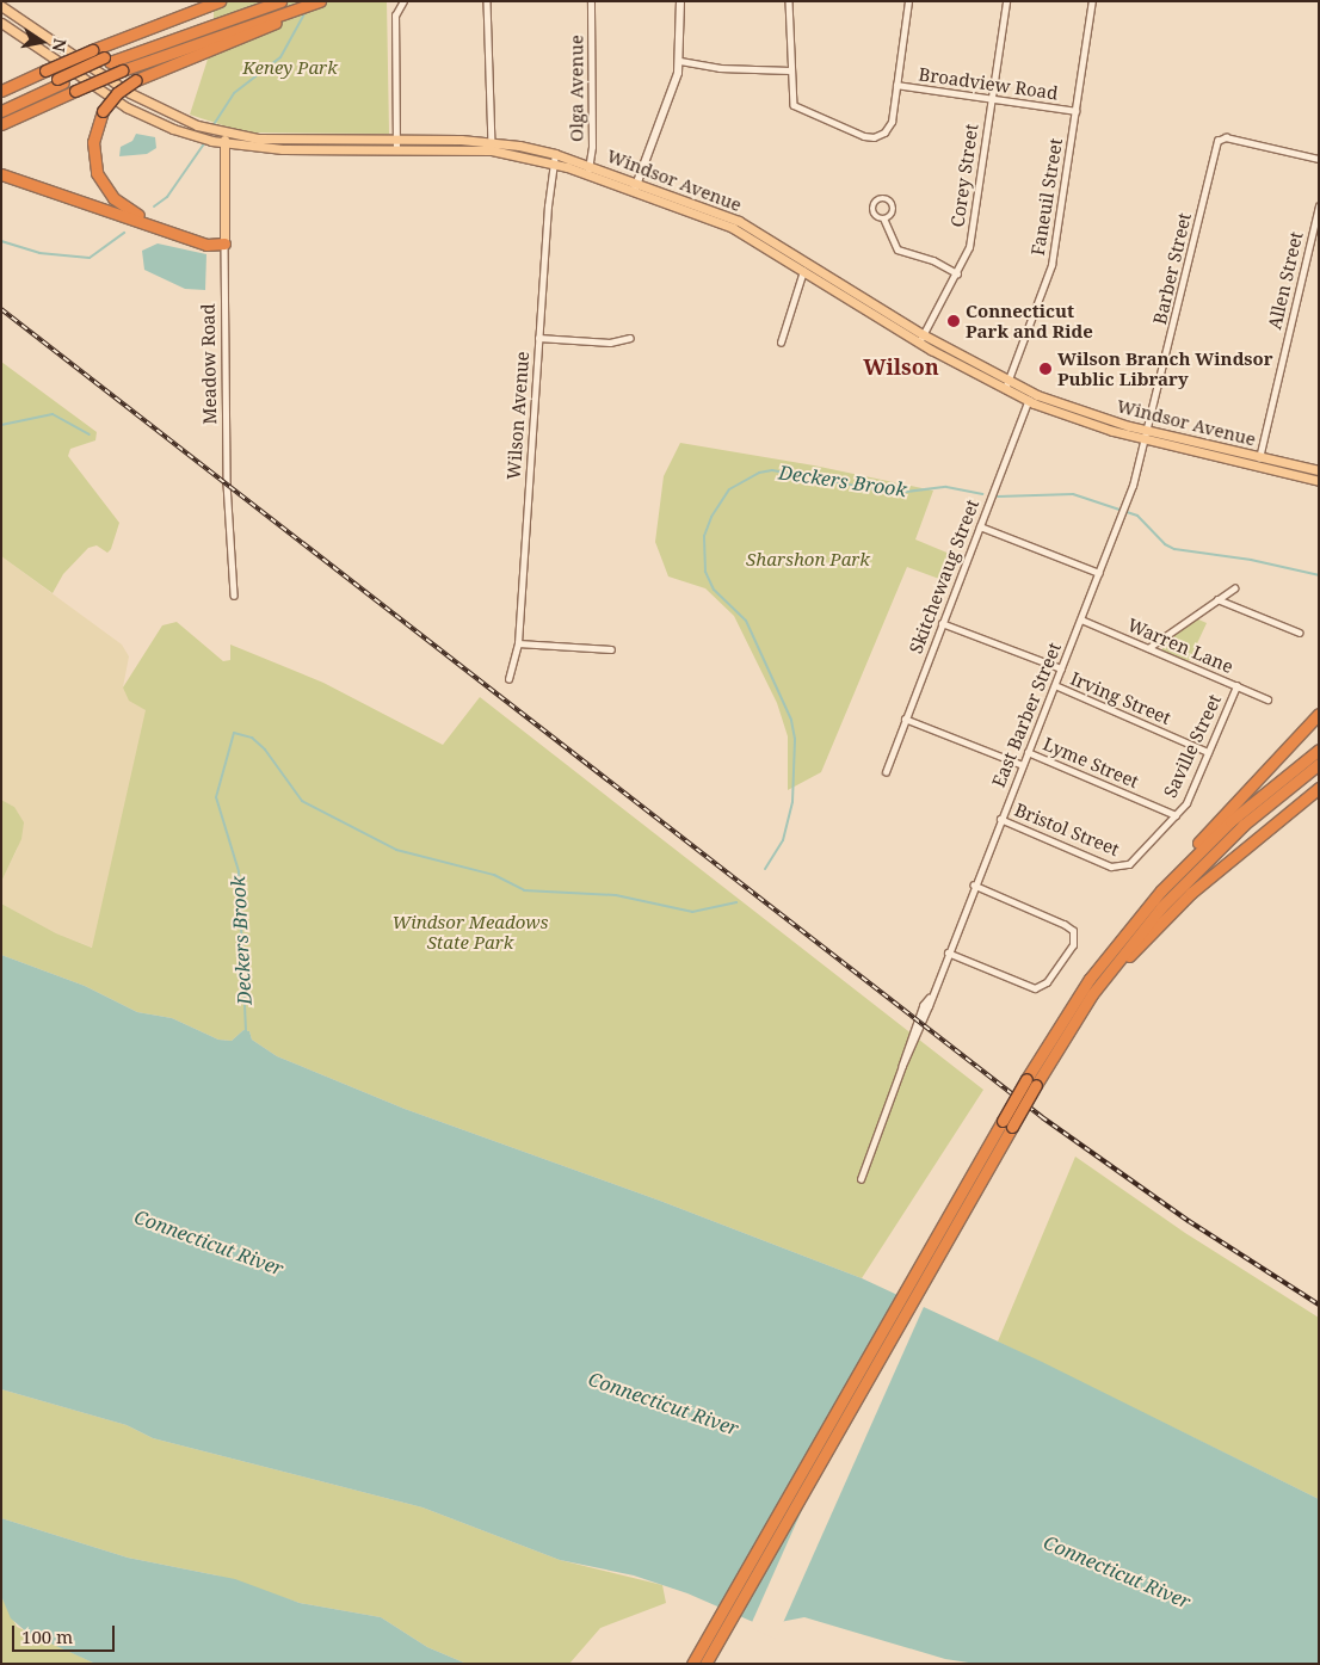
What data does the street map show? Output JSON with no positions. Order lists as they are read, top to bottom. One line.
{"streets":{"main road":["Windsor Avenue","Meadow Road"],"street":["Broadview Road","Olga Avenue","Corey Street","Faneuil Street","Barber Street","Allen Street","Wilson Avenue","Skitchewaug Street","Warren Lane","Irving Street","East Barber Street","Saville Street","Lyme Street","Bristol Street"]},"crossings":[["Broadview Road","Corey Street"],["Broadview Road","Faneuil Street"],["Olga Avenue","Windsor Avenue"],["Corey Street","Windsor Avenue"],["Windsor Avenue","Faneuil Street"],["Windsor Avenue","Barber Street"],["Windsor Avenue","Allen Street"],["Windsor Avenue","Meadow Road"],["Windsor Avenue","Wilson Avenue"],["Windsor Avenue","Skitchewaug Street"],["Windsor Avenue","East Barber Street"],["Barber Street","East Barber Street"],["Warren Lane","East Barber Street"],["Warren Lane","Saville Street"],["Irving Street","East Barber Street"],["Irving Street","Saville Street"],["East Barber Street","Lyme Street"],["East Barber Street","Bristol Street"],["Saville Street","Lyme Street"],["Saville Street","Bristol Street"]],"districts":["Wilson"],"water":["Deckers Brook","Connecticut River"],"parks":["Keney Park","Sharshon Park","Windsor Meadows State Park"],"places":["Connecticut Park and Ride","Wilson Branch Windsor Public Library"],"scale_bar":"100 m","north":"right"}
